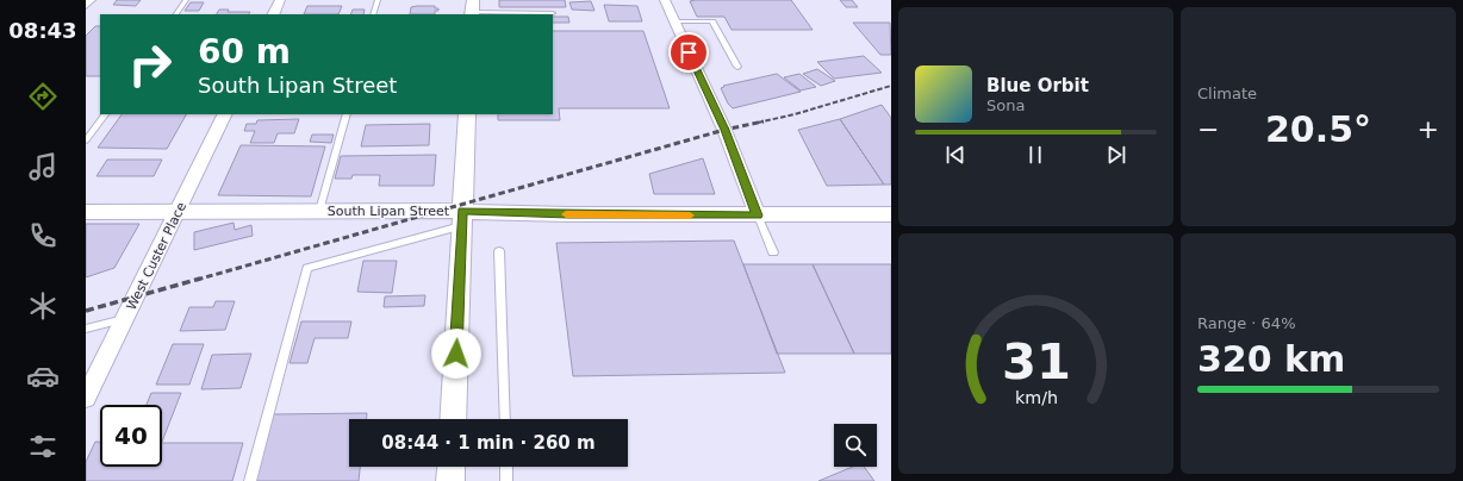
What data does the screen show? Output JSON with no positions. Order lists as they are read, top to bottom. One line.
{"streets":{"street":["South Lipan Street","West Custer Place"]},"crossings":[["South Lipan Street","West Custer Place"]],"page":{"tabs":"08:43","tile":["Climate",["Range · 64%","320 km"]],"turn":["60 m","South Lipan Street"],"song":["Blue Orbit","Sona"],"heat":["−","20.5°","+"],"limit":"40","trip":"08:44 · 1 min · 260 m","gauge":["31","km/h"]}}
